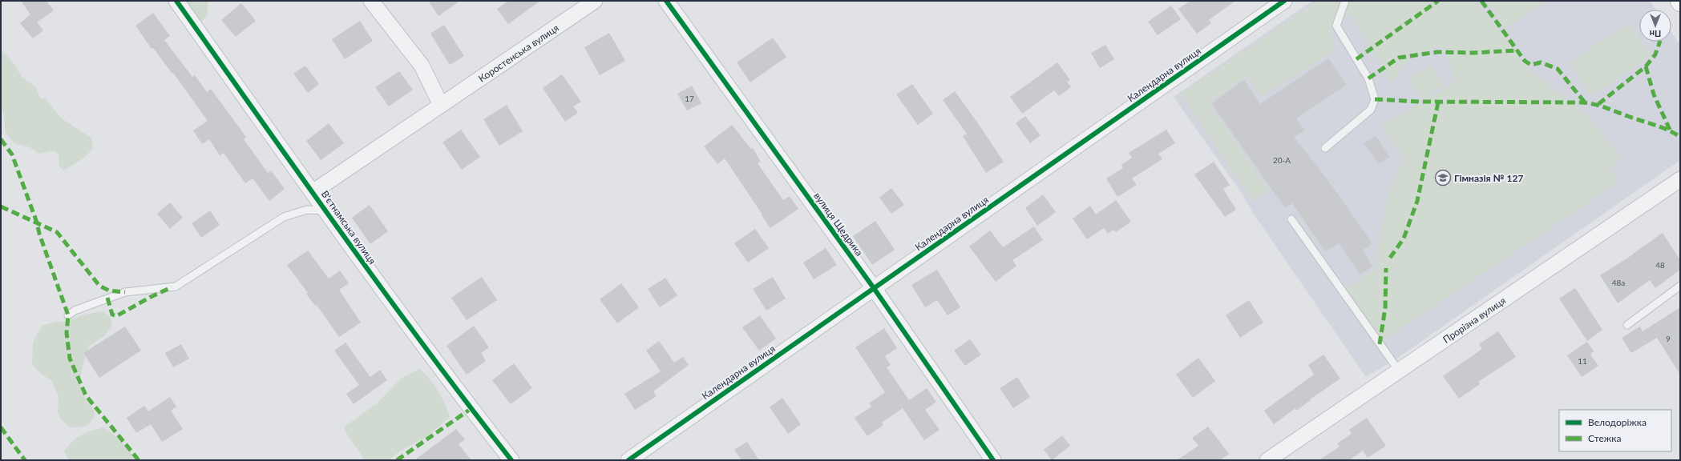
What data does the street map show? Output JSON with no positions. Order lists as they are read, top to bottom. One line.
{"streets":{"street":["Коростенська вулиця","Календарна вулиця","вулиця Щедрика","Вʼєтнамська вулиця","Прорізна вулиця"]},"crossings":[["Коростенська вулиця","Вʼєтнамська вулиця"],["Календарна вулиця","вулиця Щедрика"]],"places":{"school or university":["Гімназія № 127"]},"house_numbers":["17","20-А","48","48а","9","11"],"legend":["Велодоріжка","Стежка"],"north":"bottom"}
